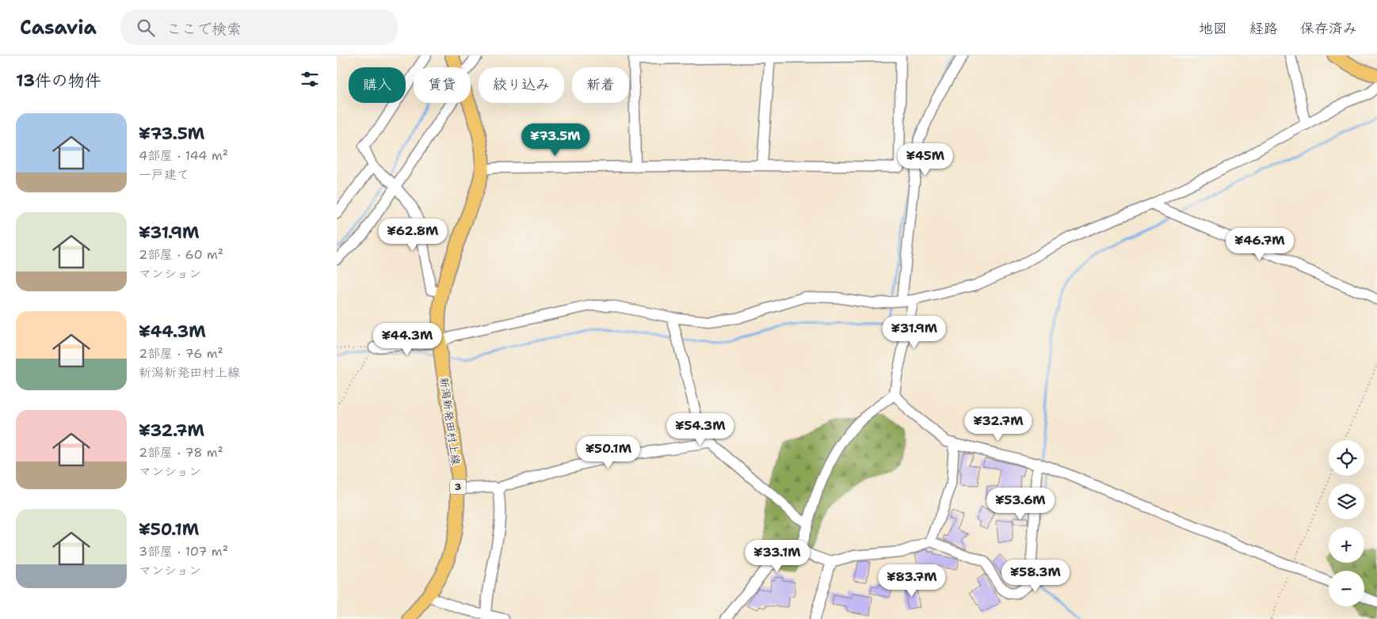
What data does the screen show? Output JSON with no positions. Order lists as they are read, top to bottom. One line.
{"streets":{"main road":["新潟新発田村上線","3"]},"page":{"header":"Casavia","search":"ここで検索","nav":["地図","経路","保存済み"],"heading":"13件の物件","chip":["購入","賃貸","絞り込み","新着"],"list":[{"name":"¥73.5M","note":"4部屋 · 144 m² · 一戸建て"},{"name":"¥31.9M","note":"2部屋 · 60 m² · マンション"},{"name":"¥44.3M","note":"2部屋 · 76 m² · 新潟新発田村上線"},{"name":"¥32.7M","note":"2部屋 · 78 m² · マンション"},{"name":"¥50.1M","note":"3部屋 · 107 m² · マンション"}],"price":["¥73.5M","¥45M","¥62.8M","¥46.7M","¥31.9M","¥44.3M","¥32.7M","¥54.3M","¥50.1M","¥53.6M","¥33.1M","¥58.3M","¥83.7M"],"map_buttons":["+","−"]}}
